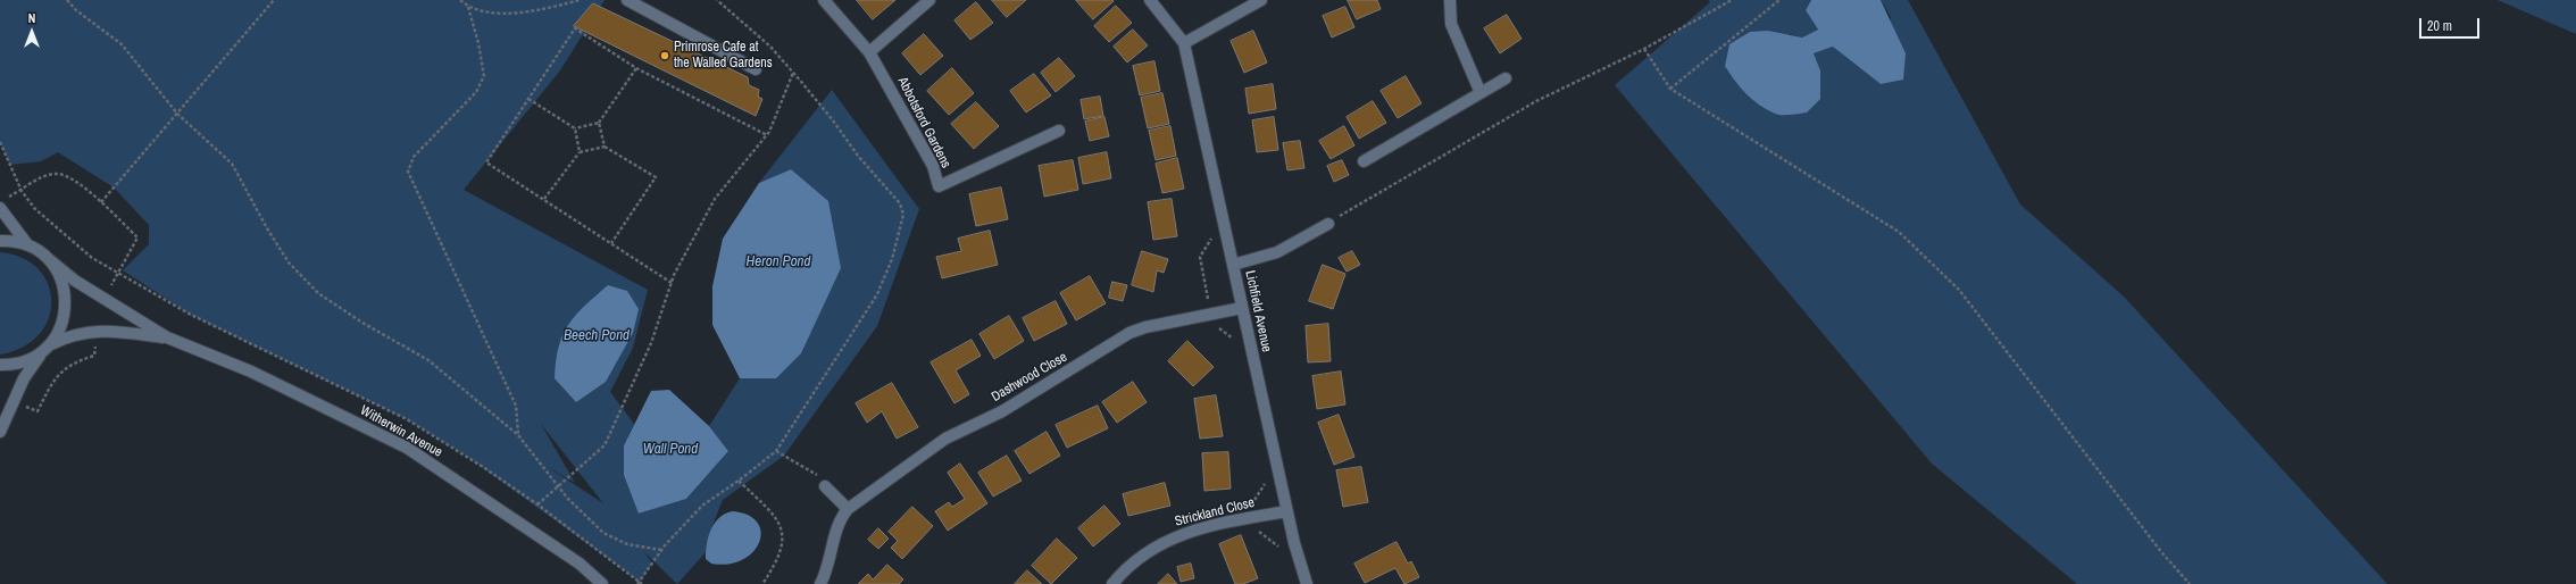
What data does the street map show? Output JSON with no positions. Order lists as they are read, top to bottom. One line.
{"streets":{"street":["Abbotsford Gardens","Lichfield Avenue","Dashwood Close","Witherwin Avenue","Strickland Close"]},"crossings":[["Lichfield Avenue","Dashwood Close"],["Lichfield Avenue","Strickland Close"]],"water":["Heron Pond","Beech Pond","Wall Pond"],"places":["Primrose Cafe at the Walled Gardens"],"scale_bar":"20 m","north":"top"}
